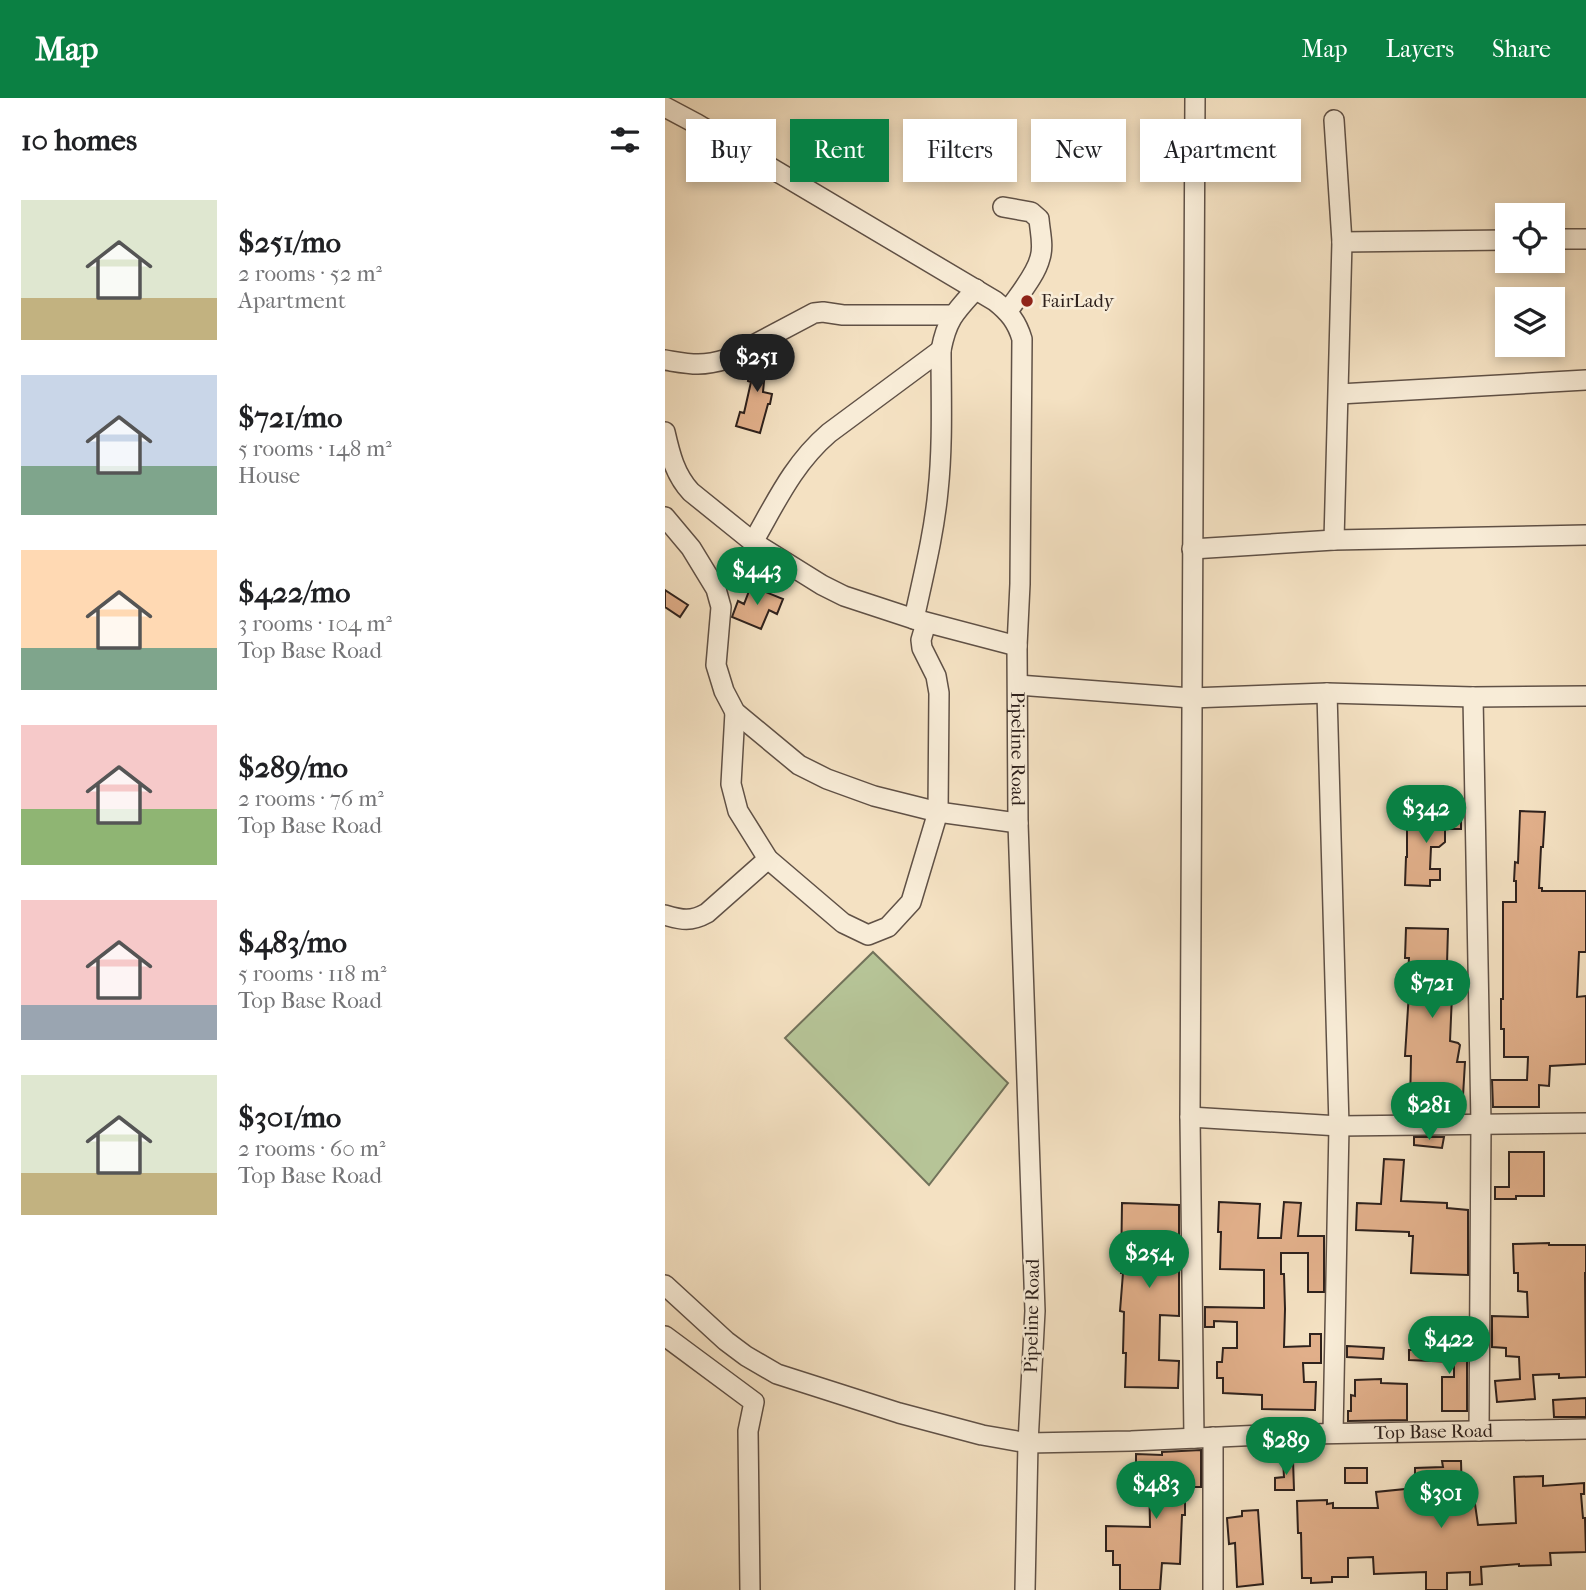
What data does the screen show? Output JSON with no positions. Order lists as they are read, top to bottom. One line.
{"streets":{"street":["Pipeline Road","Top Base Road"]},"crossings":[["Pipeline Road","Top Base Road"]],"places":["FairLady"],"page":{"header":"Map","nav":["Map","Layers","Share"],"heading":"10 homes","chip":["Buy","Rent","Filters","New","Apartment"],"list":[{"name":"$251/mo","note":"2 rooms · 52 m² · Apartment"},{"name":"$721/mo","note":"5 rooms · 148 m² · House"},{"name":"$422/mo","note":"3 rooms · 104 m² · Top Base Road"},{"name":"$289/mo","note":"2 rooms · 76 m² · Top Base Road"},{"name":"$483/mo","note":"5 rooms · 118 m² · Top Base Road"},{"name":"$301/mo","note":"2 rooms · 60 m² · Top Base Road"}],"price":["$251","$443","$342","$721","$281","$254","$422","$289","$483","$301"]}}
